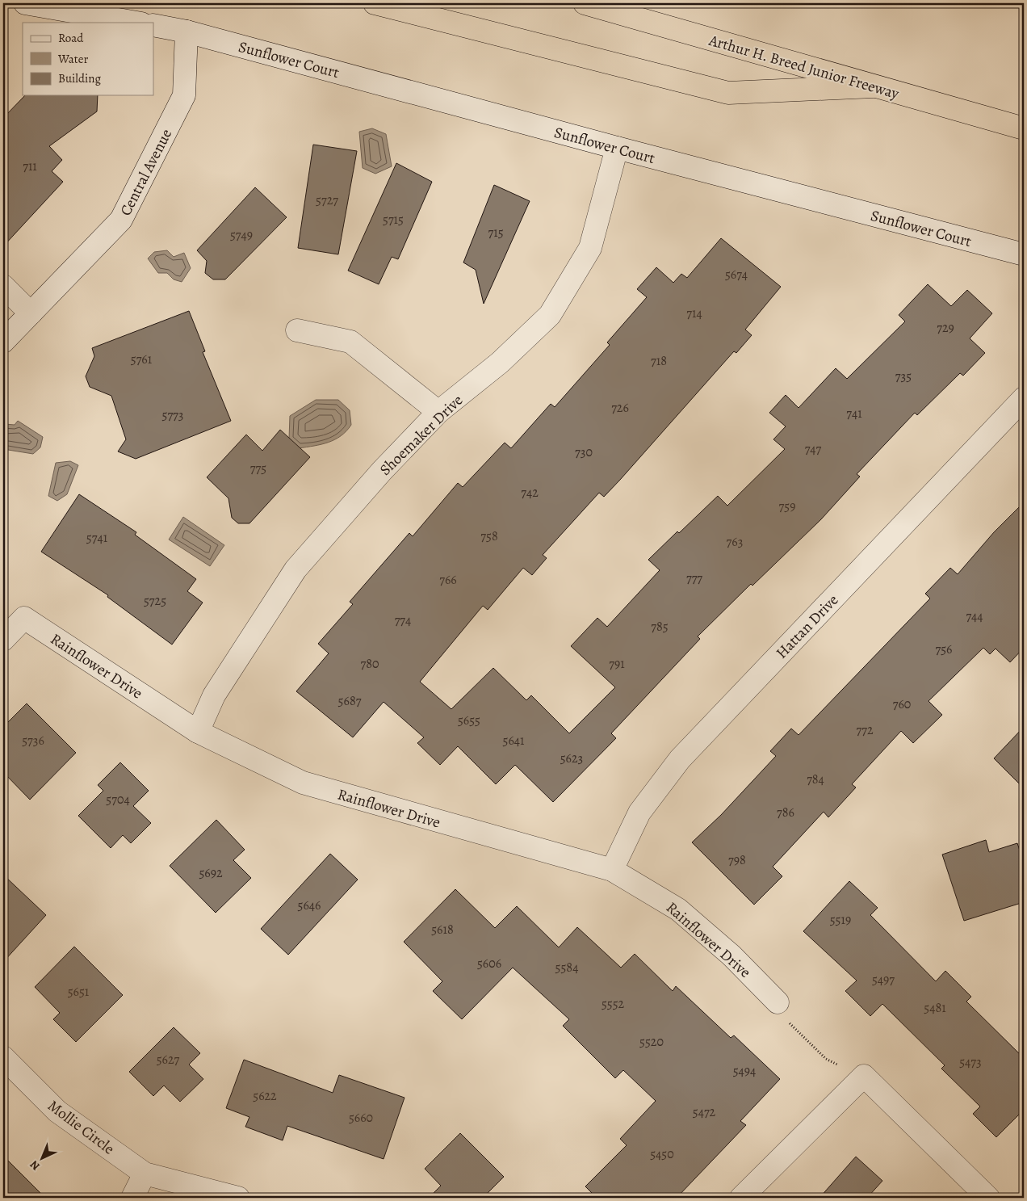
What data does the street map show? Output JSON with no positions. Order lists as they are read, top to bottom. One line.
{"streets":{"highway":["Arthur H. Breed Junior Freeway"],"street":["Sunflower Court","Central Avenue","Shoemaker Drive","Hattan Drive","Rainflower Drive","Mollie Circle"]},"crossings":[["Sunflower Court","Central Avenue"],["Sunflower Court","Shoemaker Drive"],["Shoemaker Drive","Rainflower Drive"],["Hattan Drive","Rainflower Drive"]],"house_numbers":["711","5727","5715","715","5749","5674","714","729","5761","718","735","726","741","5773","747","730","775","742","759","758","5741","763","777","766","5725","744","774","785","756","780","791","5687","760","5655","772","5736","5641","5623","784","5704","786","798","5692","5646","5519","5618","5606","5584","5497","5651","5552","5481","5520","5627","5473","5494","5622","5472","5660","5450"],"legend":["Road","Water","Building"],"north":"bottom left"}
